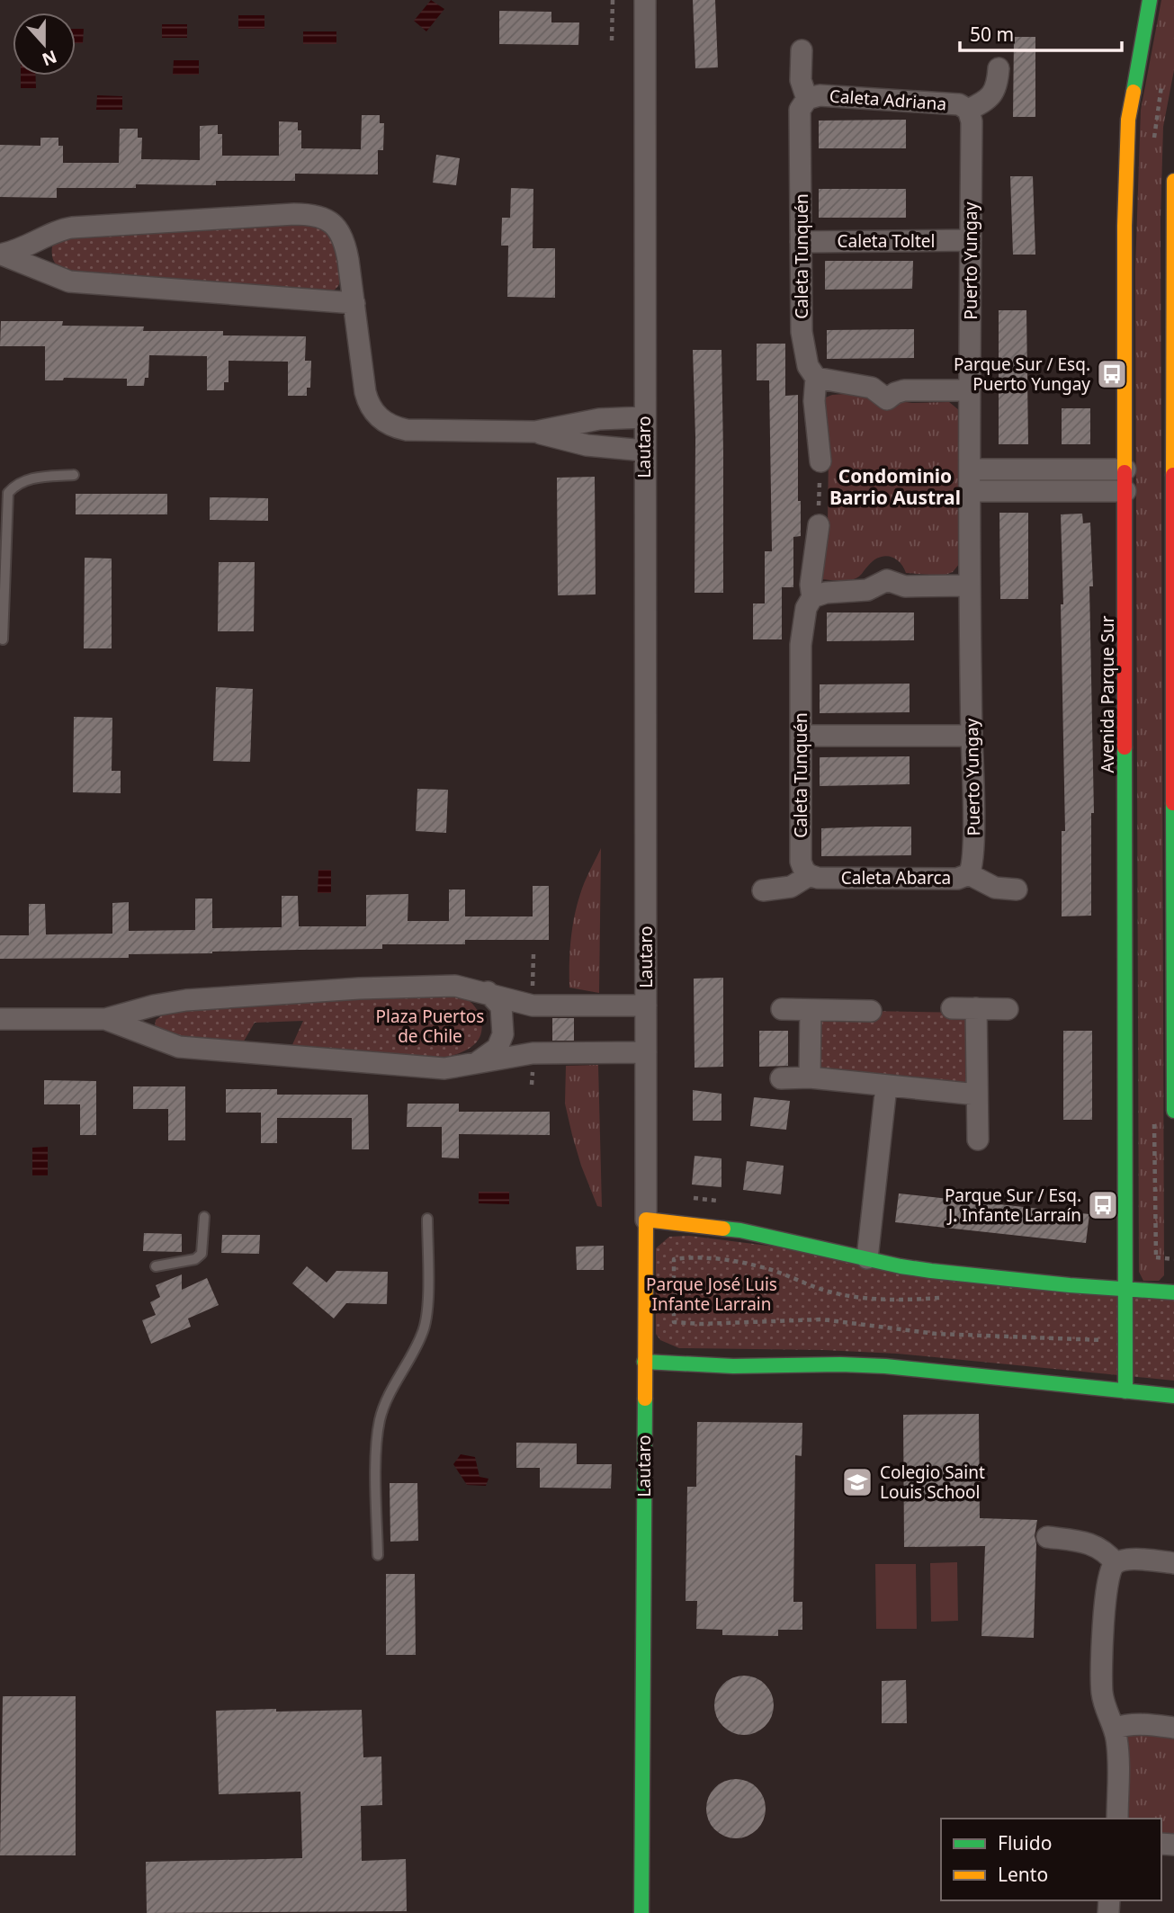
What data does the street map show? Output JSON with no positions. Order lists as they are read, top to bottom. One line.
{"streets":{"street":["Caleta Adriana","Caleta Toltel","Caleta Tunquén","Puerto Yungay","Lautaro","Avenida Parque Sur","Caleta Abarca"]},"crossings":[["Caleta Adriana","Caleta Tunquén"],["Caleta Adriana","Puerto Yungay"],["Caleta Toltel","Caleta Tunquén"],["Caleta Toltel","Puerto Yungay"],["Caleta Tunquén","Caleta Abarca"],["Puerto Yungay","Caleta Abarca"]],"districts":["Condominio Barrio Austral"],"parks":["Plaza Puertos de Chile","Parque José Luis Infante Larrain"],"places":{"bus stop":["Parque Sur / Esq. Puerto Yungay","Parque Sur / Esq. J. Infante Larraín"],"school or university":["Colegio Saint Louis School"]},"legend":["Fluido","Lento"],"scale_bar":"50 m","north":"bottom"}
